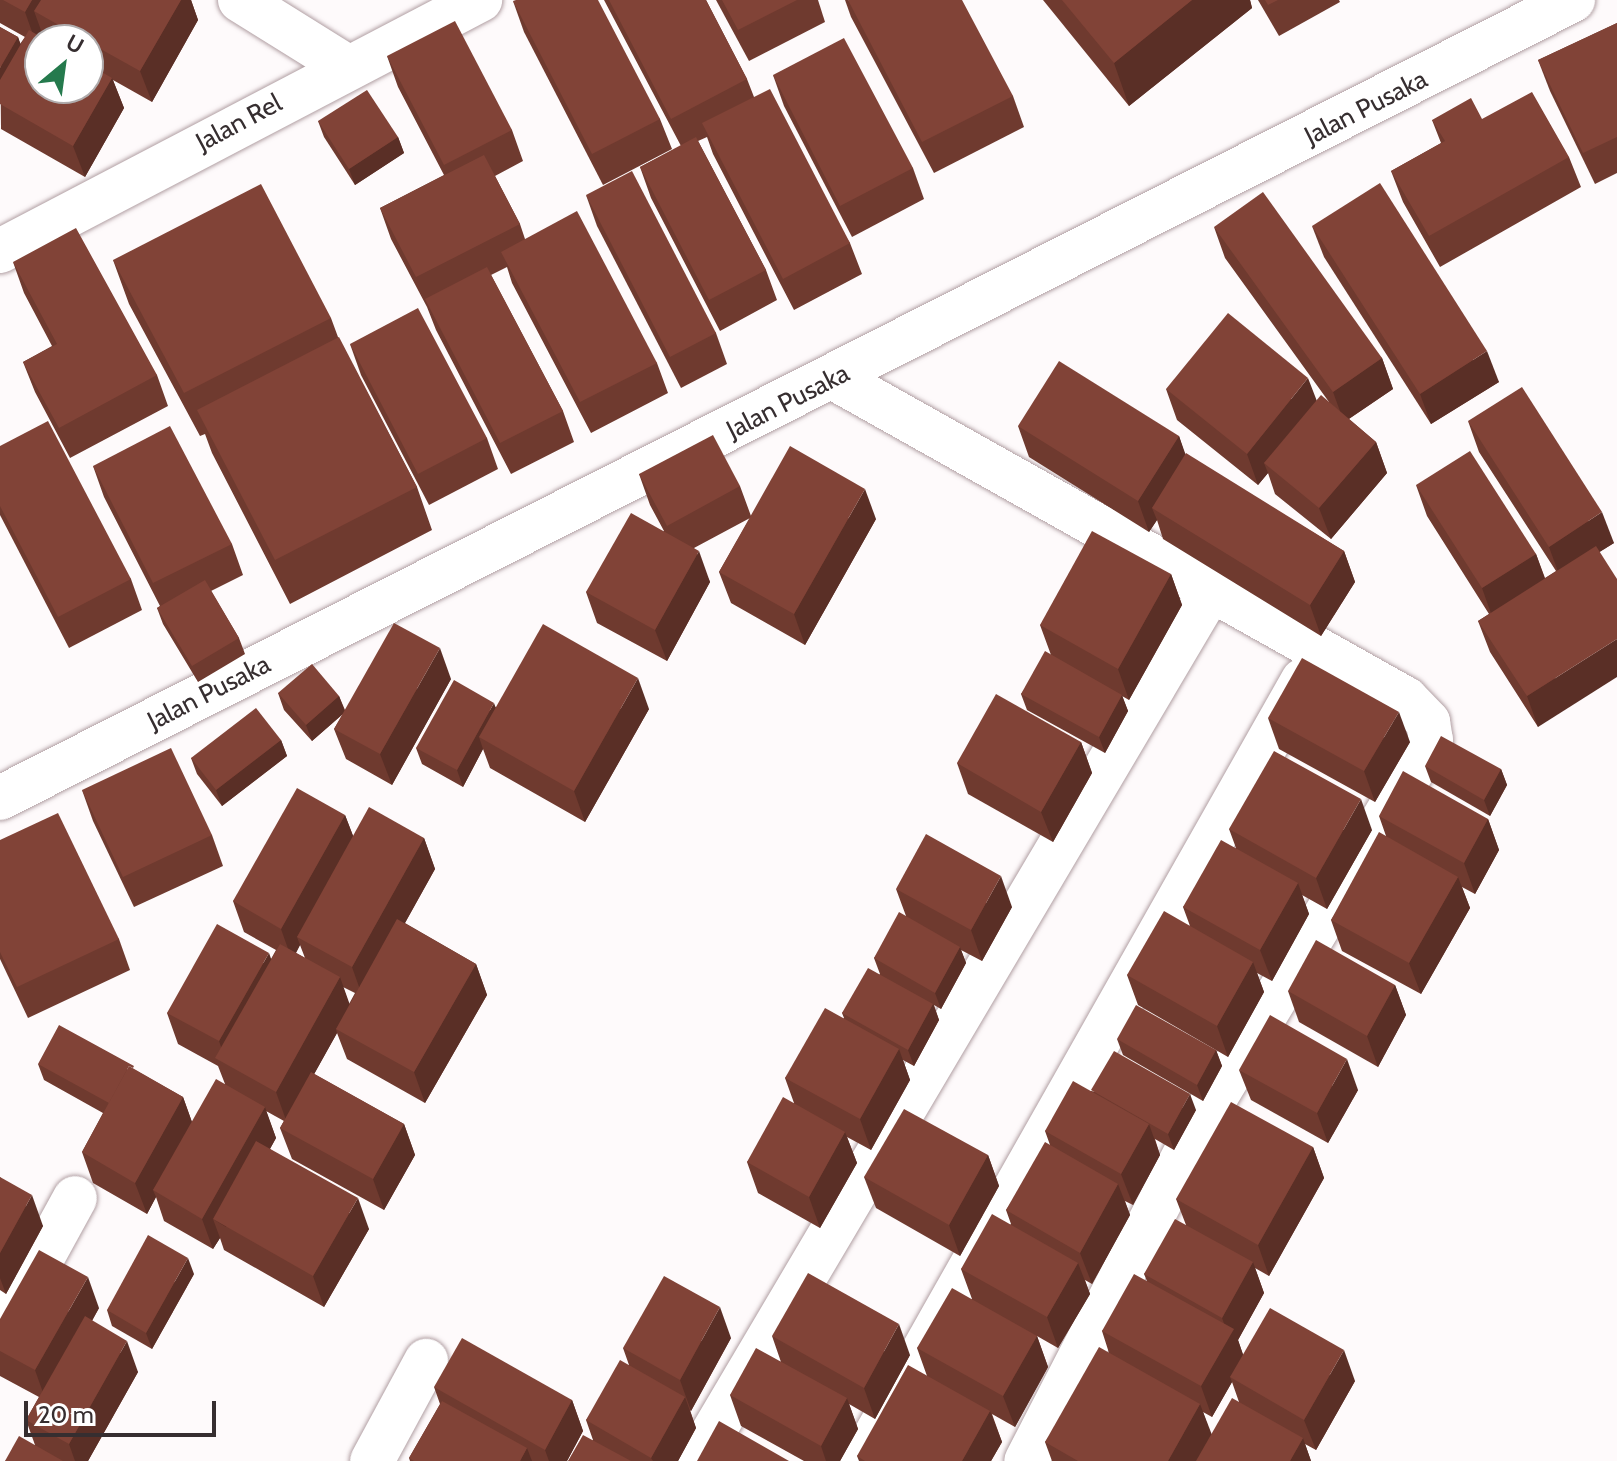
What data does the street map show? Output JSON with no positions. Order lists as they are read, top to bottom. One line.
{"streets":{"street":["Jalan Pusaka","Jalan Rel"]},"scale_bar":"20 m","north":"top right"}
